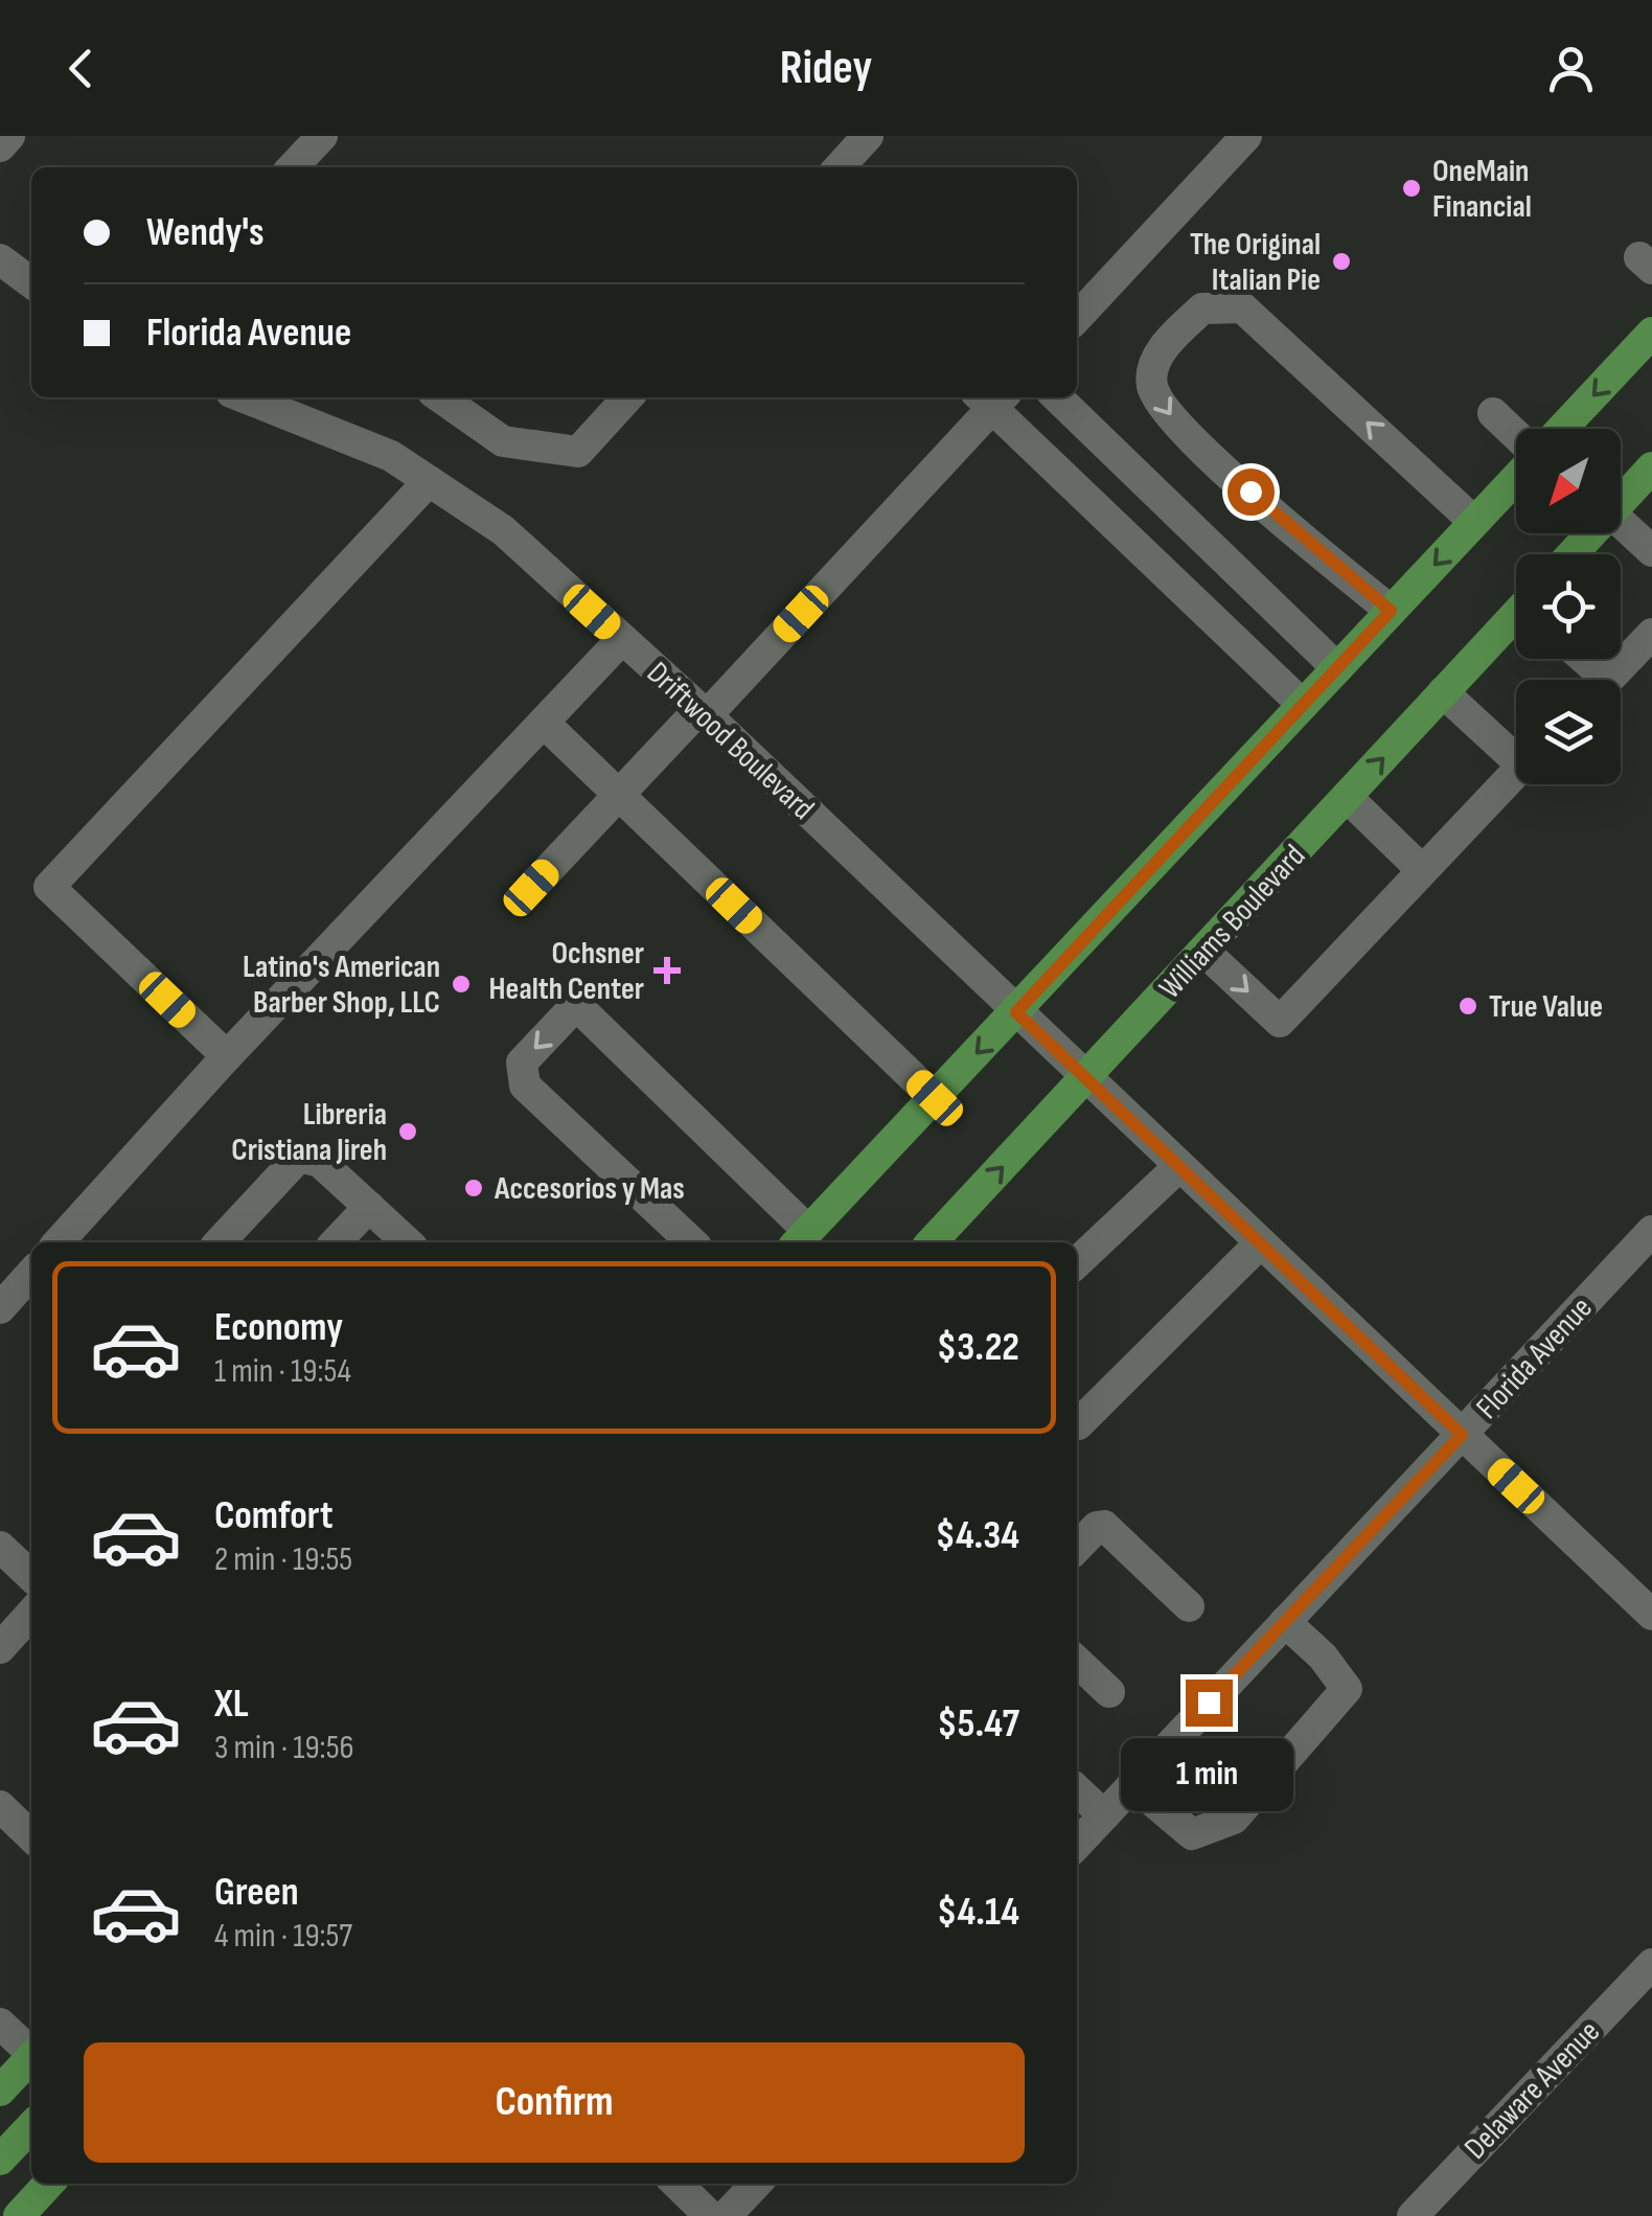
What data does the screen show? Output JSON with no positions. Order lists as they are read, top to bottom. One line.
{"streets":{"main road":["Williams Boulevard"],"street":["Driftwood Boulevard","Florida Avenue","Delaware Avenue"]},"crossings":[["Driftwood Boulevard","Williams Boulevard"],["Driftwood Boulevard","Florida Avenue"]],"places":{"other":["OneMain Financial","The Original Italian Pie","Latino's American Barber Shop, LLC","True Value","Libreria Cristiana Jireh","Accesorios y Mas"],"health":["Ochsner Health Center"]},"north":"bottom left","page":{"header":"Ridey","banner":["Wendy's","Florida Avenue"],"list":[{"name":"Economy","note":"1 min · 19:54","value":"$3.22"},{"name":"Comfort","note":"2 min · 19:55","value":"$4.34"},{"name":"XL","note":"3 min · 19:56","value":"$5.47"},{"name":"Green","note":"4 min · 19:57","value":"$4.14"}],"bubble":"1 min","buttons":"Confirm"}}
